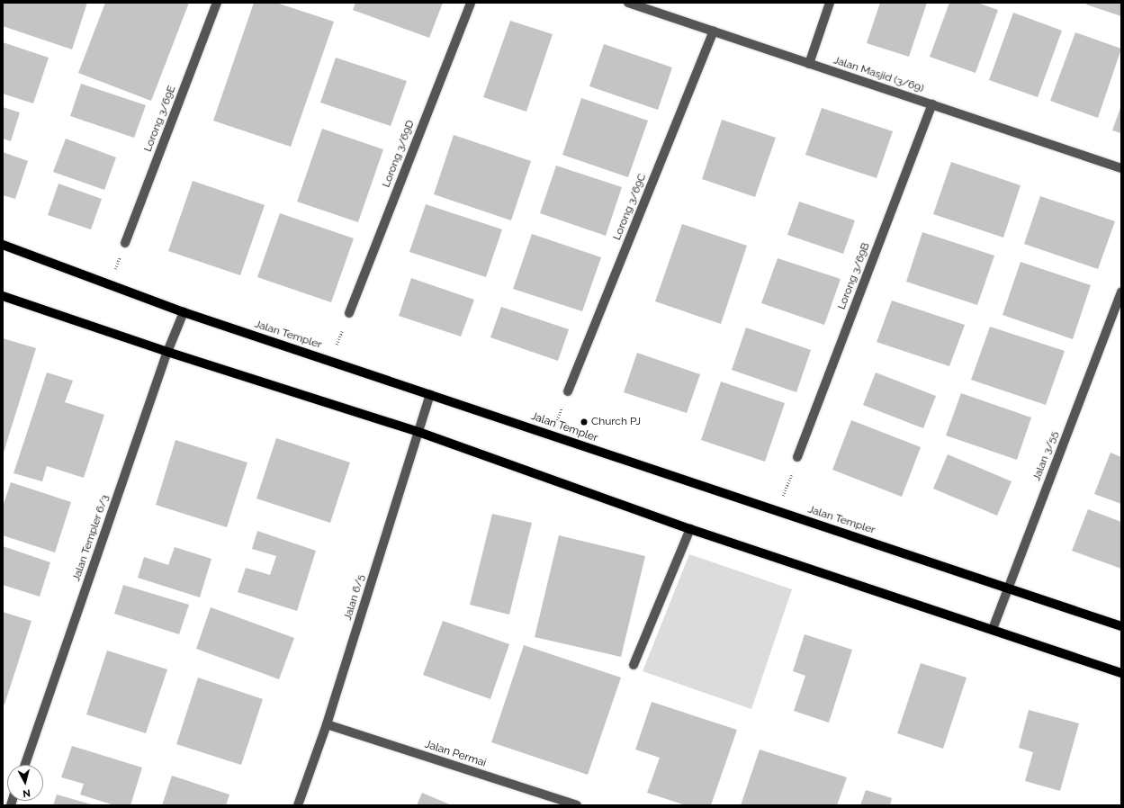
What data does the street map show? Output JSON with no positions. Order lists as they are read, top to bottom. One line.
{"streets":{"main road":["Jalan Templer"],"street":["Jalan Masjid (3/69)","Lorong 3/69E","Lorong 3/69D","Lorong 3/69C","Lorong 3/69B","Jalan 3/55","Jalan Templer 6/3","Jalan 6/5","Jalan Permai"]},"crossings":[["Jalan Masjid (3/69)","Lorong 3/69C"],["Jalan Masjid (3/69)","Lorong 3/69B"],["Jalan Templer","Jalan 3/55"],["Jalan Templer","Jalan Templer 6/3"],["Jalan Templer","Jalan 6/5"],["Jalan 6/5","Jalan Permai"]],"places":["Church PJ"],"north":"bottom"}
